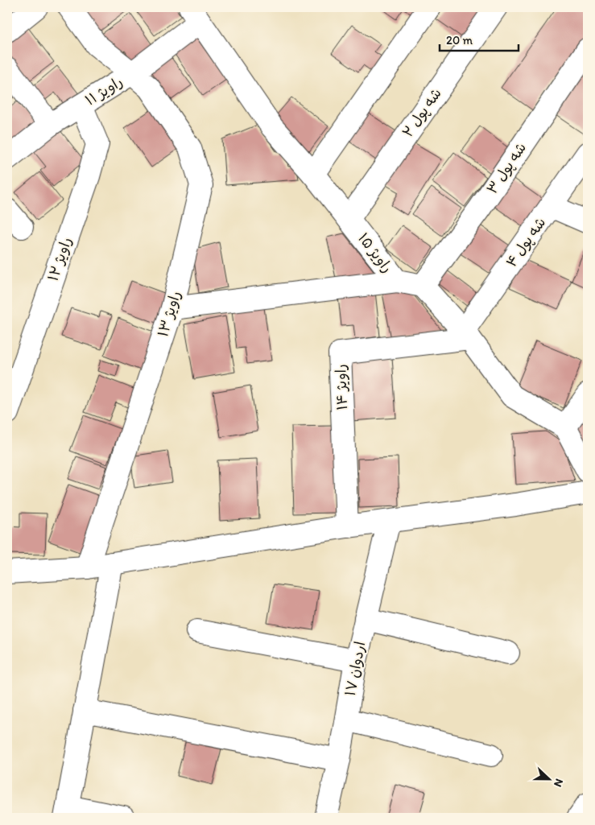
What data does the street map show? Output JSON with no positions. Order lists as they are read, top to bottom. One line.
{"streets":{"street":["راویژ ۱۱","شه پول ۲","شه پول ۳","شه پول ۴","راویژ ۱۵","راویژ ۱۲","راویژ ۱۳","راویژ ۱۴","اردوان ۱۷"]},"crossings":[["راویژ ۱۱","راویژ ۱۵"],["راویژ ۱۱","راویژ ۱۲"],["راویژ ۱۱","راویژ ۱۳"],["شه پول ۲","راویژ ۱۵"],["شه پول ۳","راویژ ۱۵"],["شه پول ۴","راویژ ۱۴"]],"scale_bar":"20 m","north":"right"}
